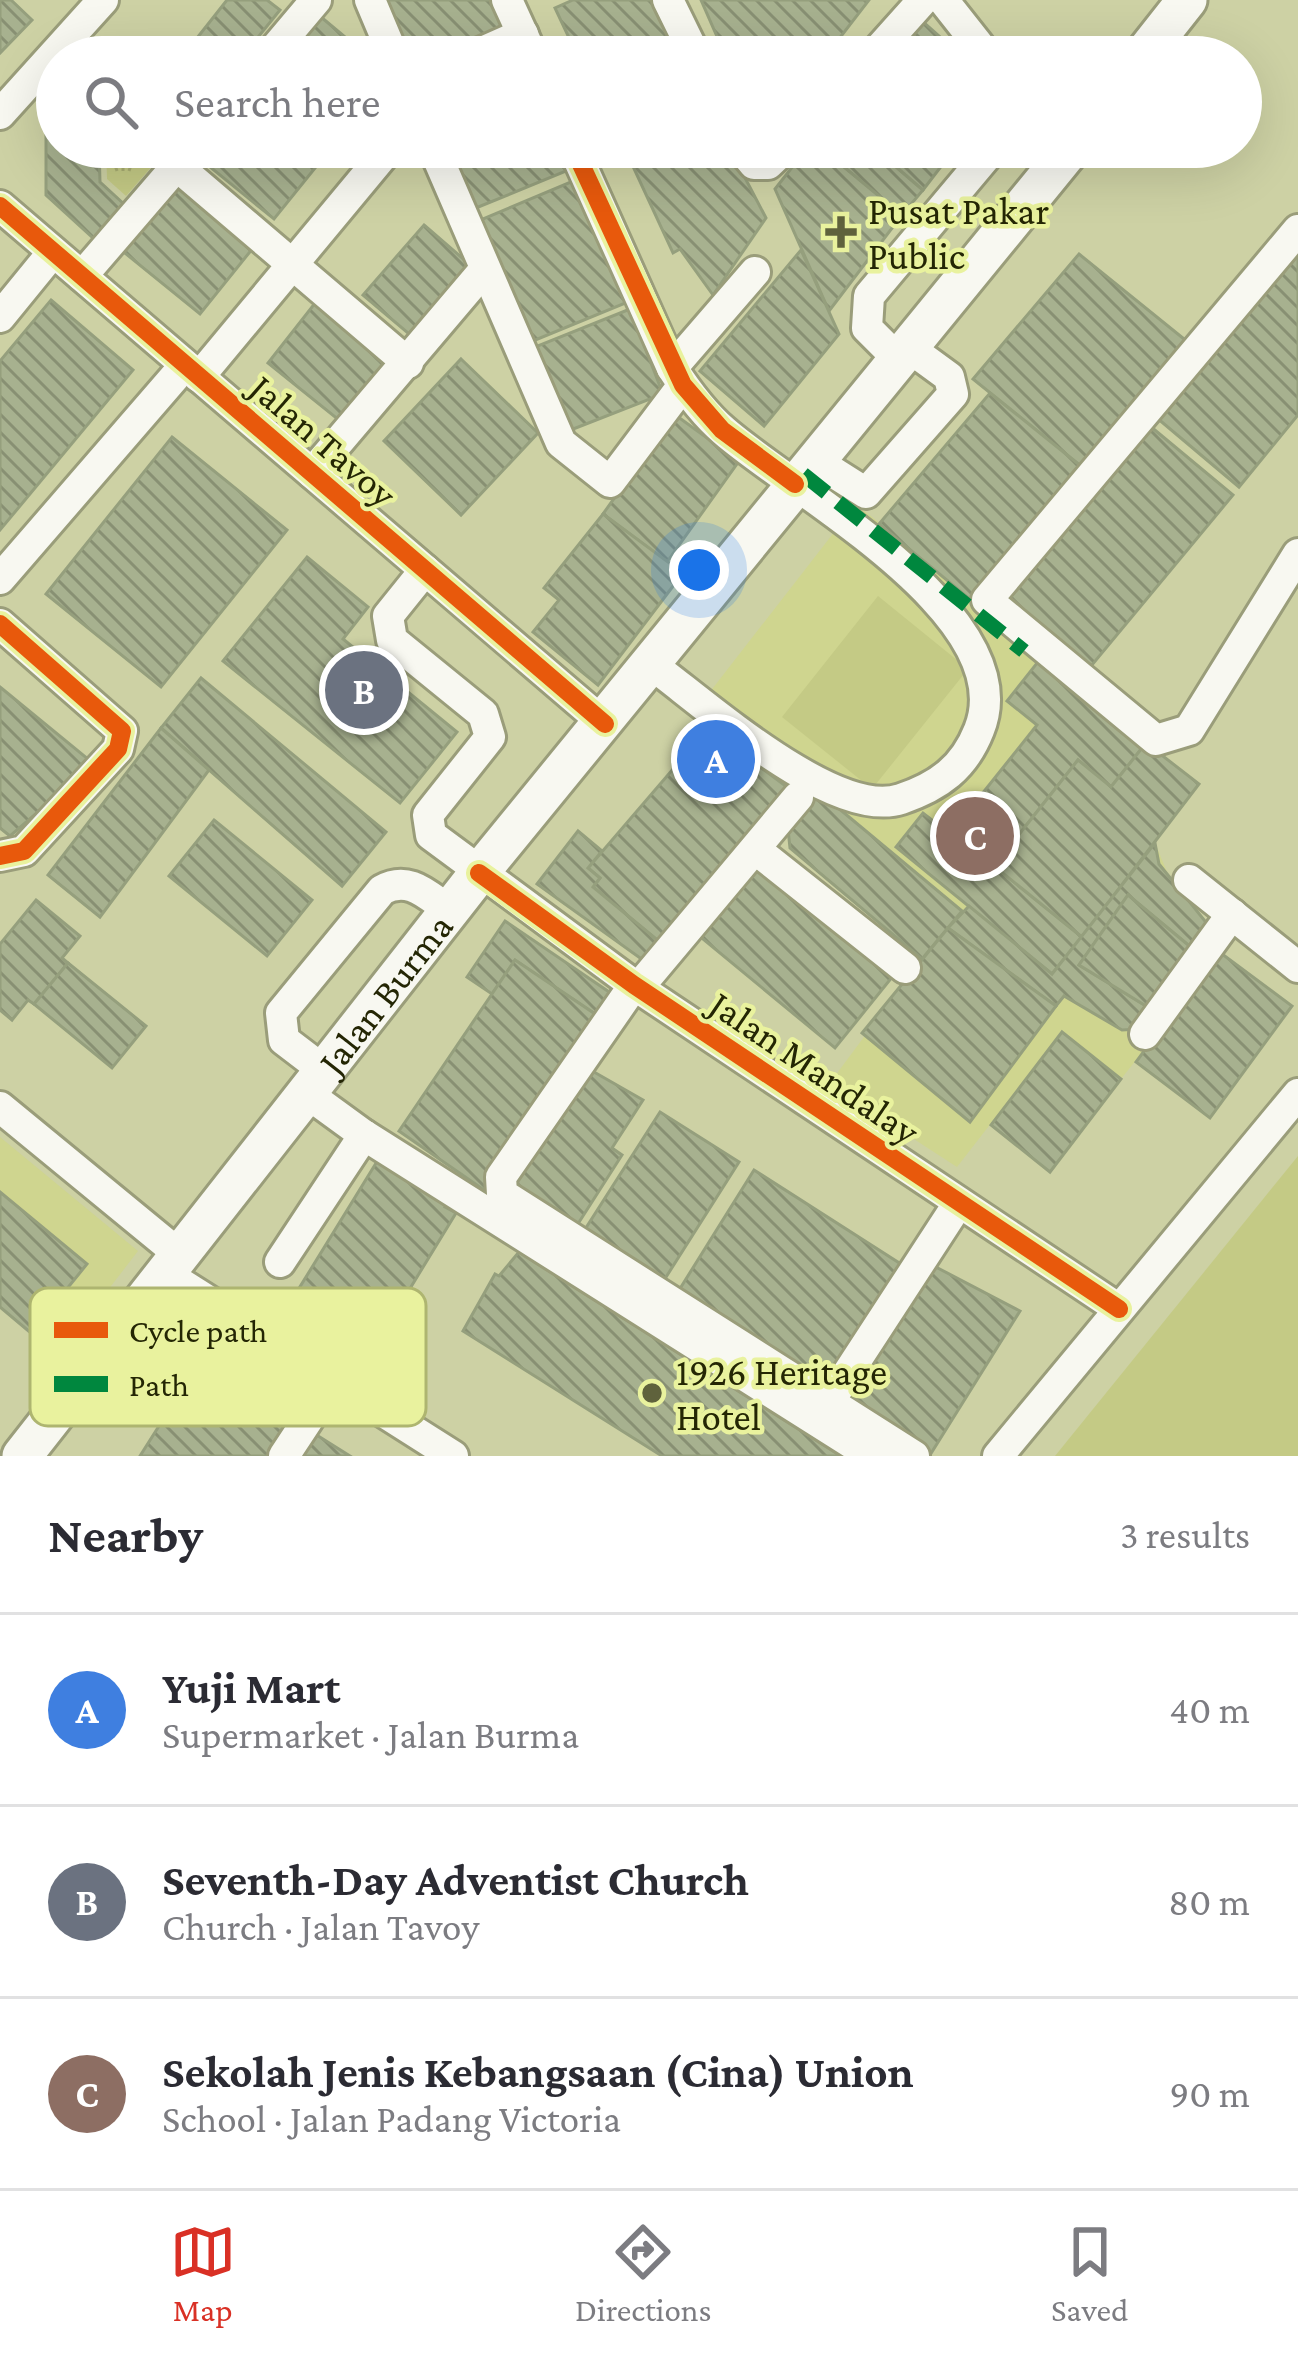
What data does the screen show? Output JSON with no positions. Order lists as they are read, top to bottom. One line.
{"streets":{"main road":["Jalan Burma"],"street":["Jalan Tavoy","Jalan Mandalay"]},"crossings":[["Jalan Tavoy","Jalan Burma"],["Jalan Tavoy","Jalan Mandalay"],["Jalan Burma","Jalan Mandalay"]],"places":{"health":["Pusat Pakar Public"],"other":["1926 Heritage Hotel"]},"legend":["Cycle path","Path"],"page":{"search":"Search here","pins":["B","A","C"],"heading":["Nearby","3 results"],"list":[{"mark":"A","name":"Yuji Mart","note":"Supermarket · Jalan Burma","value":"40 m"},{"mark":"B","name":"Seventh-Day Adventist Church","note":"Church · Jalan Tavoy","value":"80 m"},{"mark":"C","name":"Sekolah Jenis Kebangsaan (Cina) Union","note":"School · Jalan Padang Victoria","value":"90 m"}],"nav":["Map","Directions","Saved"]}}
